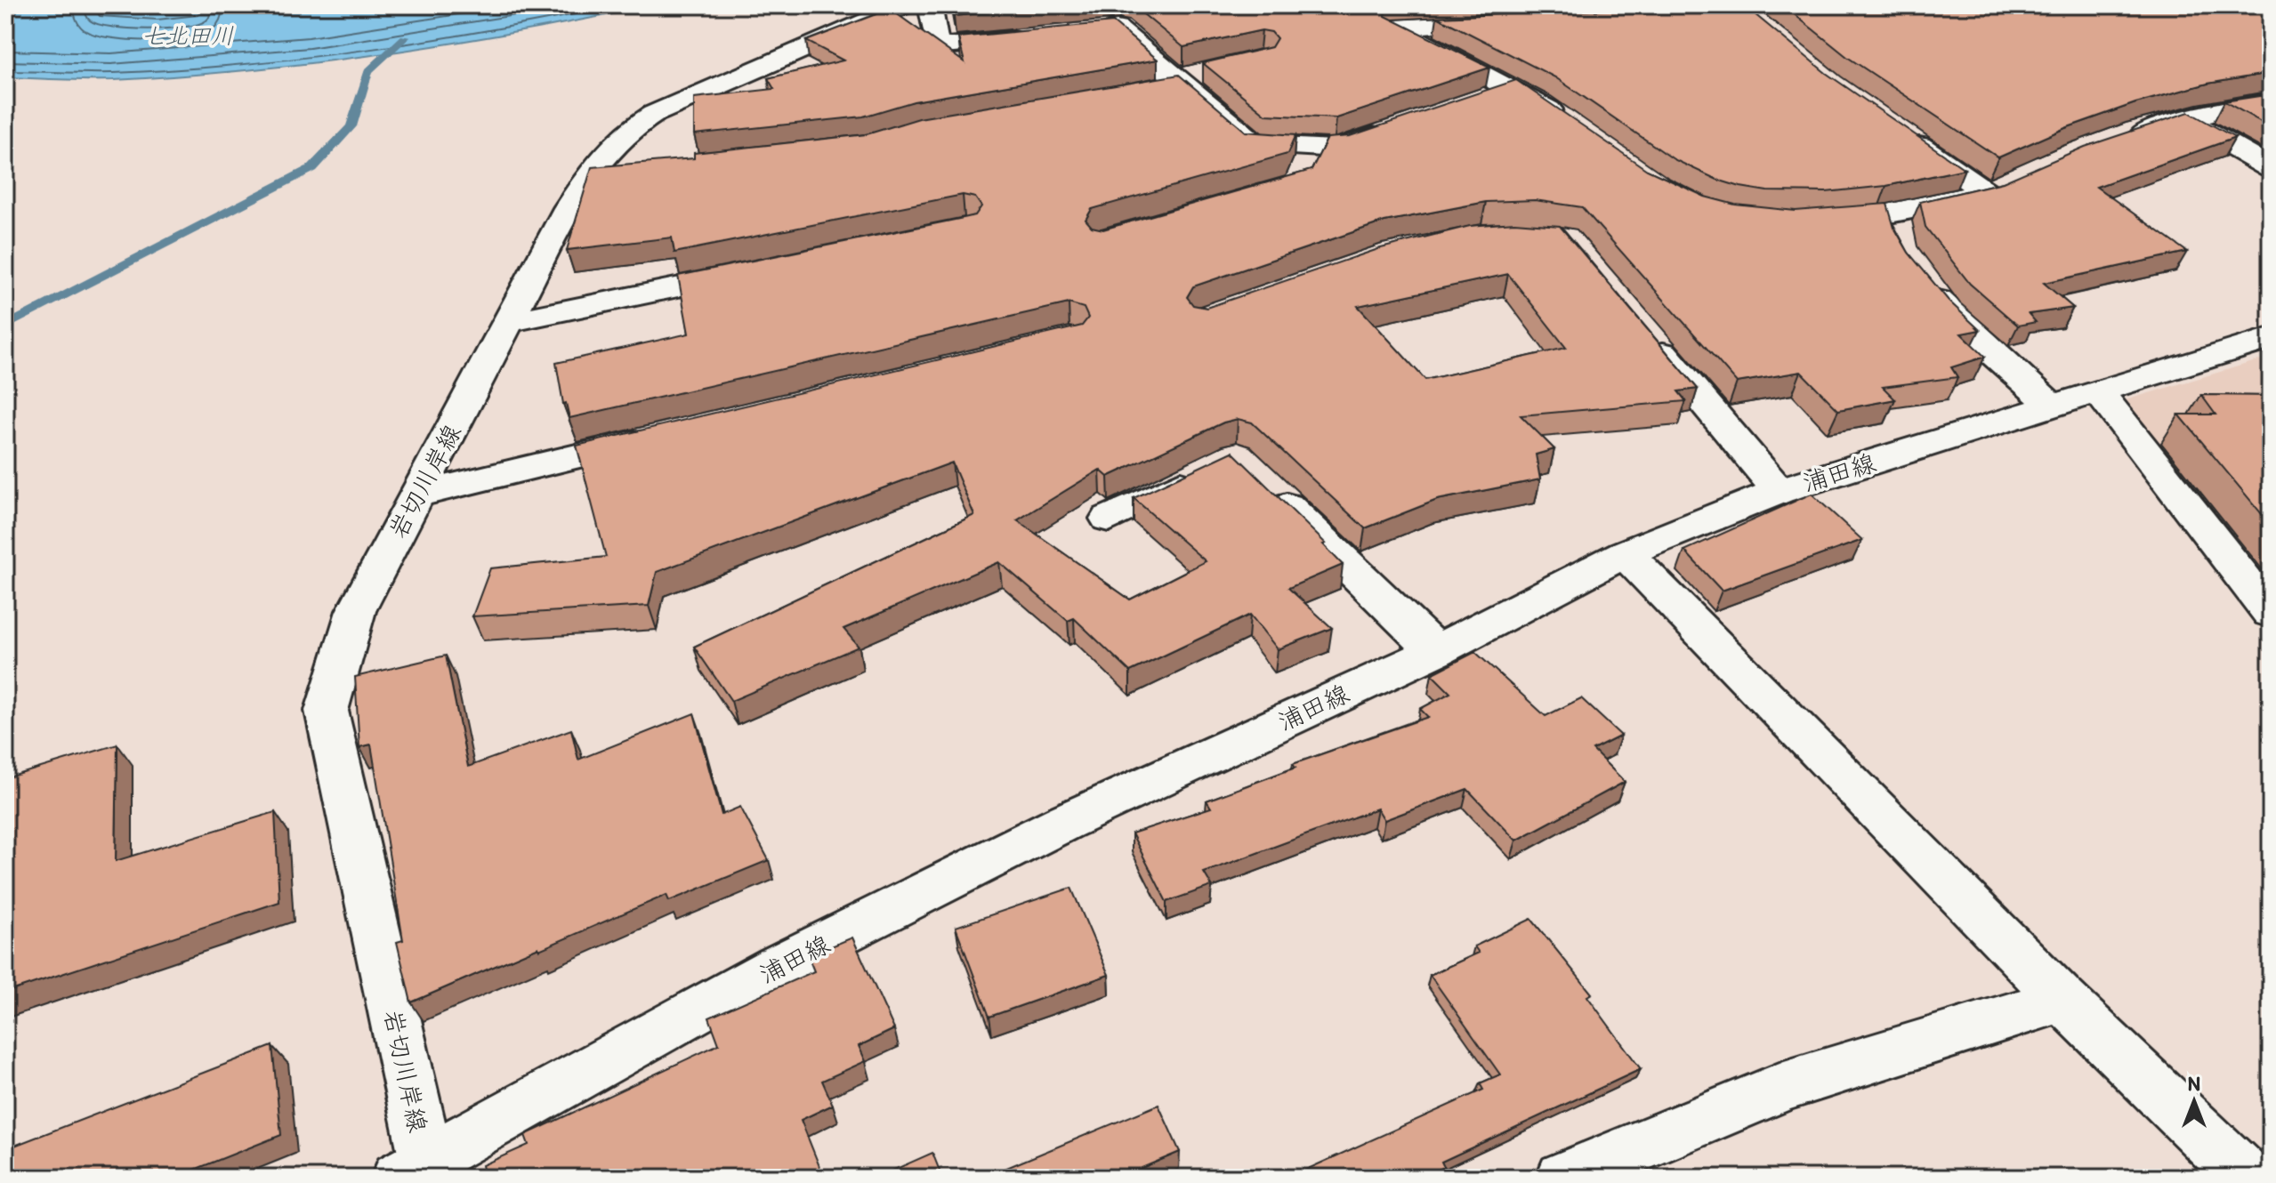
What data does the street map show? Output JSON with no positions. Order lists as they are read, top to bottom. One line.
{"streets":{"street":["浦田線","岩切川岸線"]},"crossings":[["浦田線","岩切川岸線"]],"water":["七北田川"],"north":"top"}
